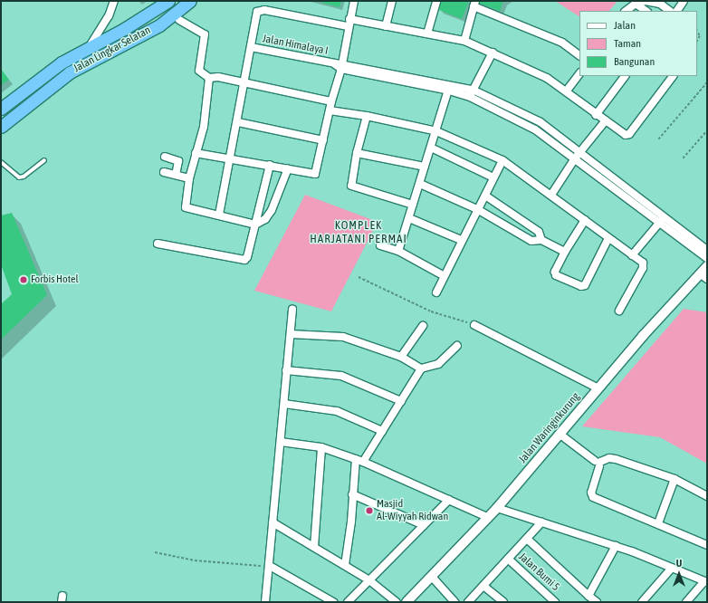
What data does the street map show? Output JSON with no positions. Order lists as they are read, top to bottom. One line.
{"streets":{"highway":["Jalan Lingkar Selatan"],"street":["Jalan Himalaya I","Jalan Waringinkurung","Jalan Bumi 5"]},"districts":["KOMPLEK HARJATANI PERMAI"],"places":["Forbis Hotel","Masjid Al-Wiyyah Ridwan"],"legend":["Jalan","Taman","Bangunan"],"north":"top"}
